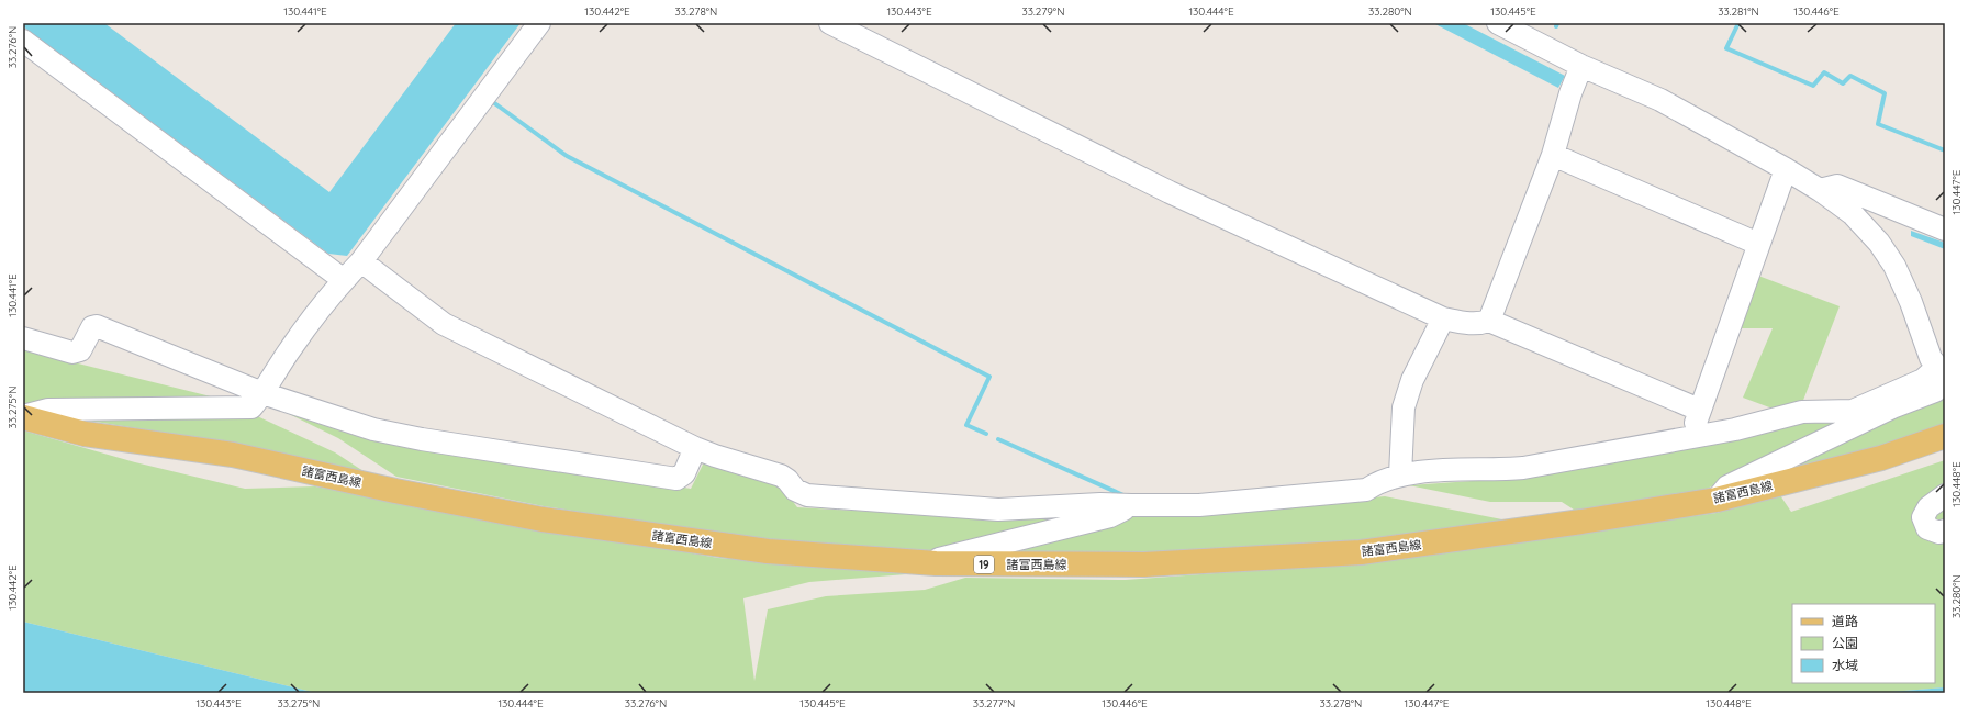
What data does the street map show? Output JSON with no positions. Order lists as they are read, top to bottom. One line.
{"streets":{"main road":["諸富西島線","19"]},"legend":["道路","公園","水域"],"coordinates":["130.441°E","130.442°E","33.278°N","130.443°E","33.279°N","130.444°E","33.280°N","130.445°E","33.281°N","130.446°E","33.276°N","130.447°E","33.275°N","130.448°E","33.277°N"]}
